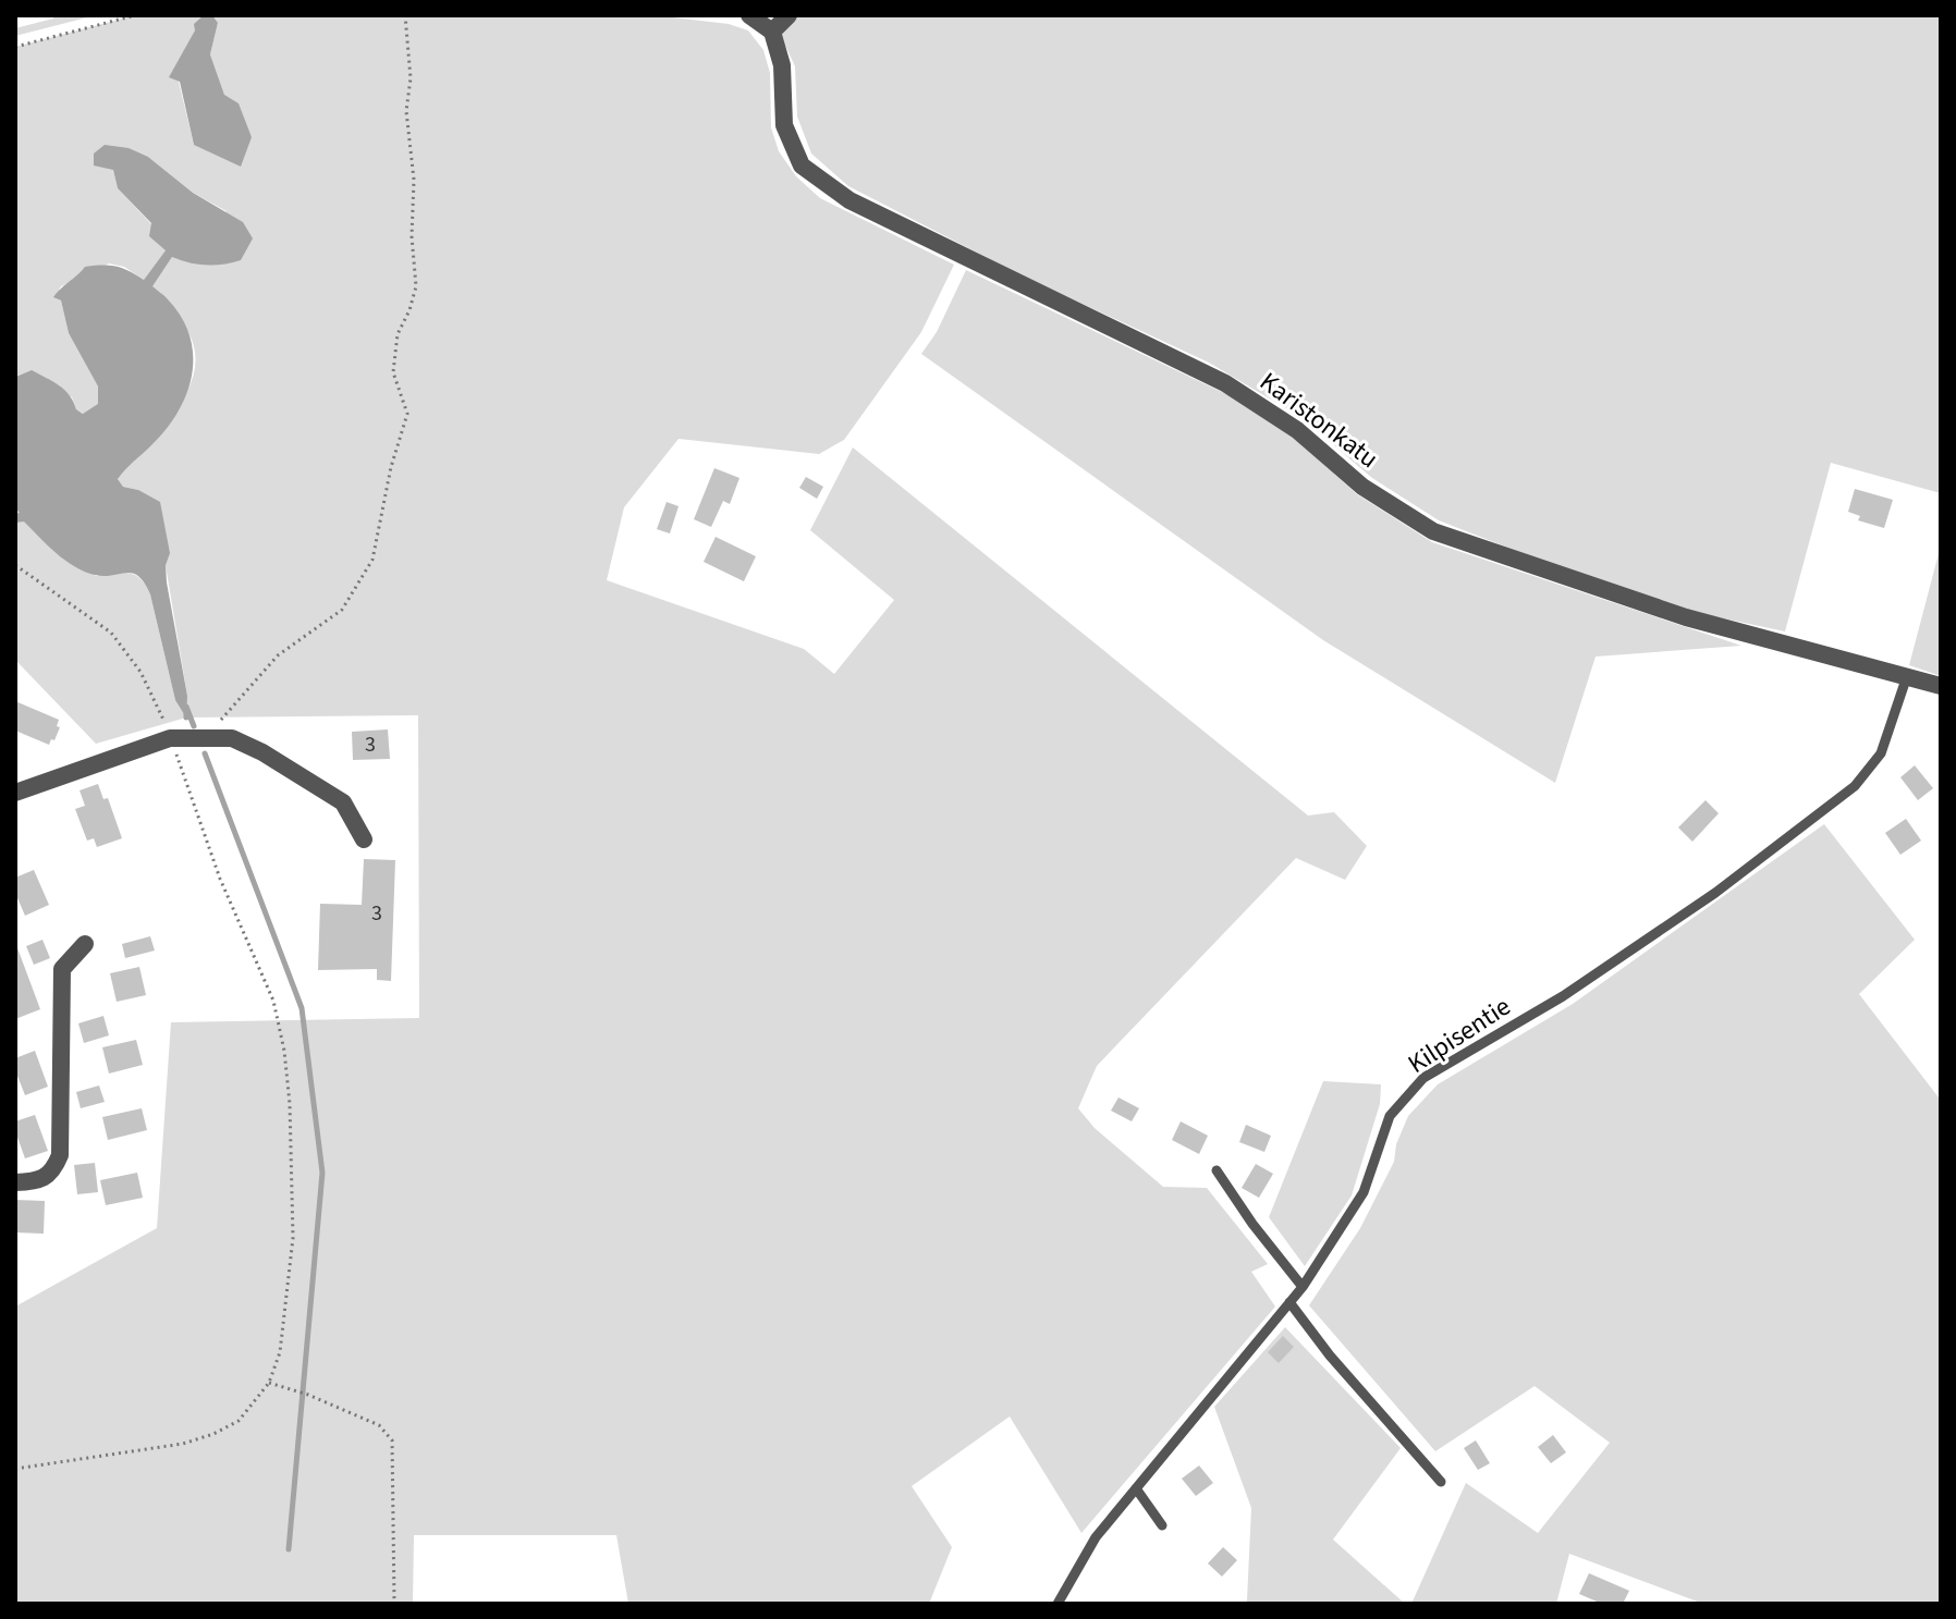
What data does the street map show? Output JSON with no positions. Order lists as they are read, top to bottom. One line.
{"streets":{"street":["Karistonkatu"],"lane":["Kilpisentie"]},"crossings":[["Karistonkatu","Kilpisentie"]],"house_numbers":["3","3"]}
